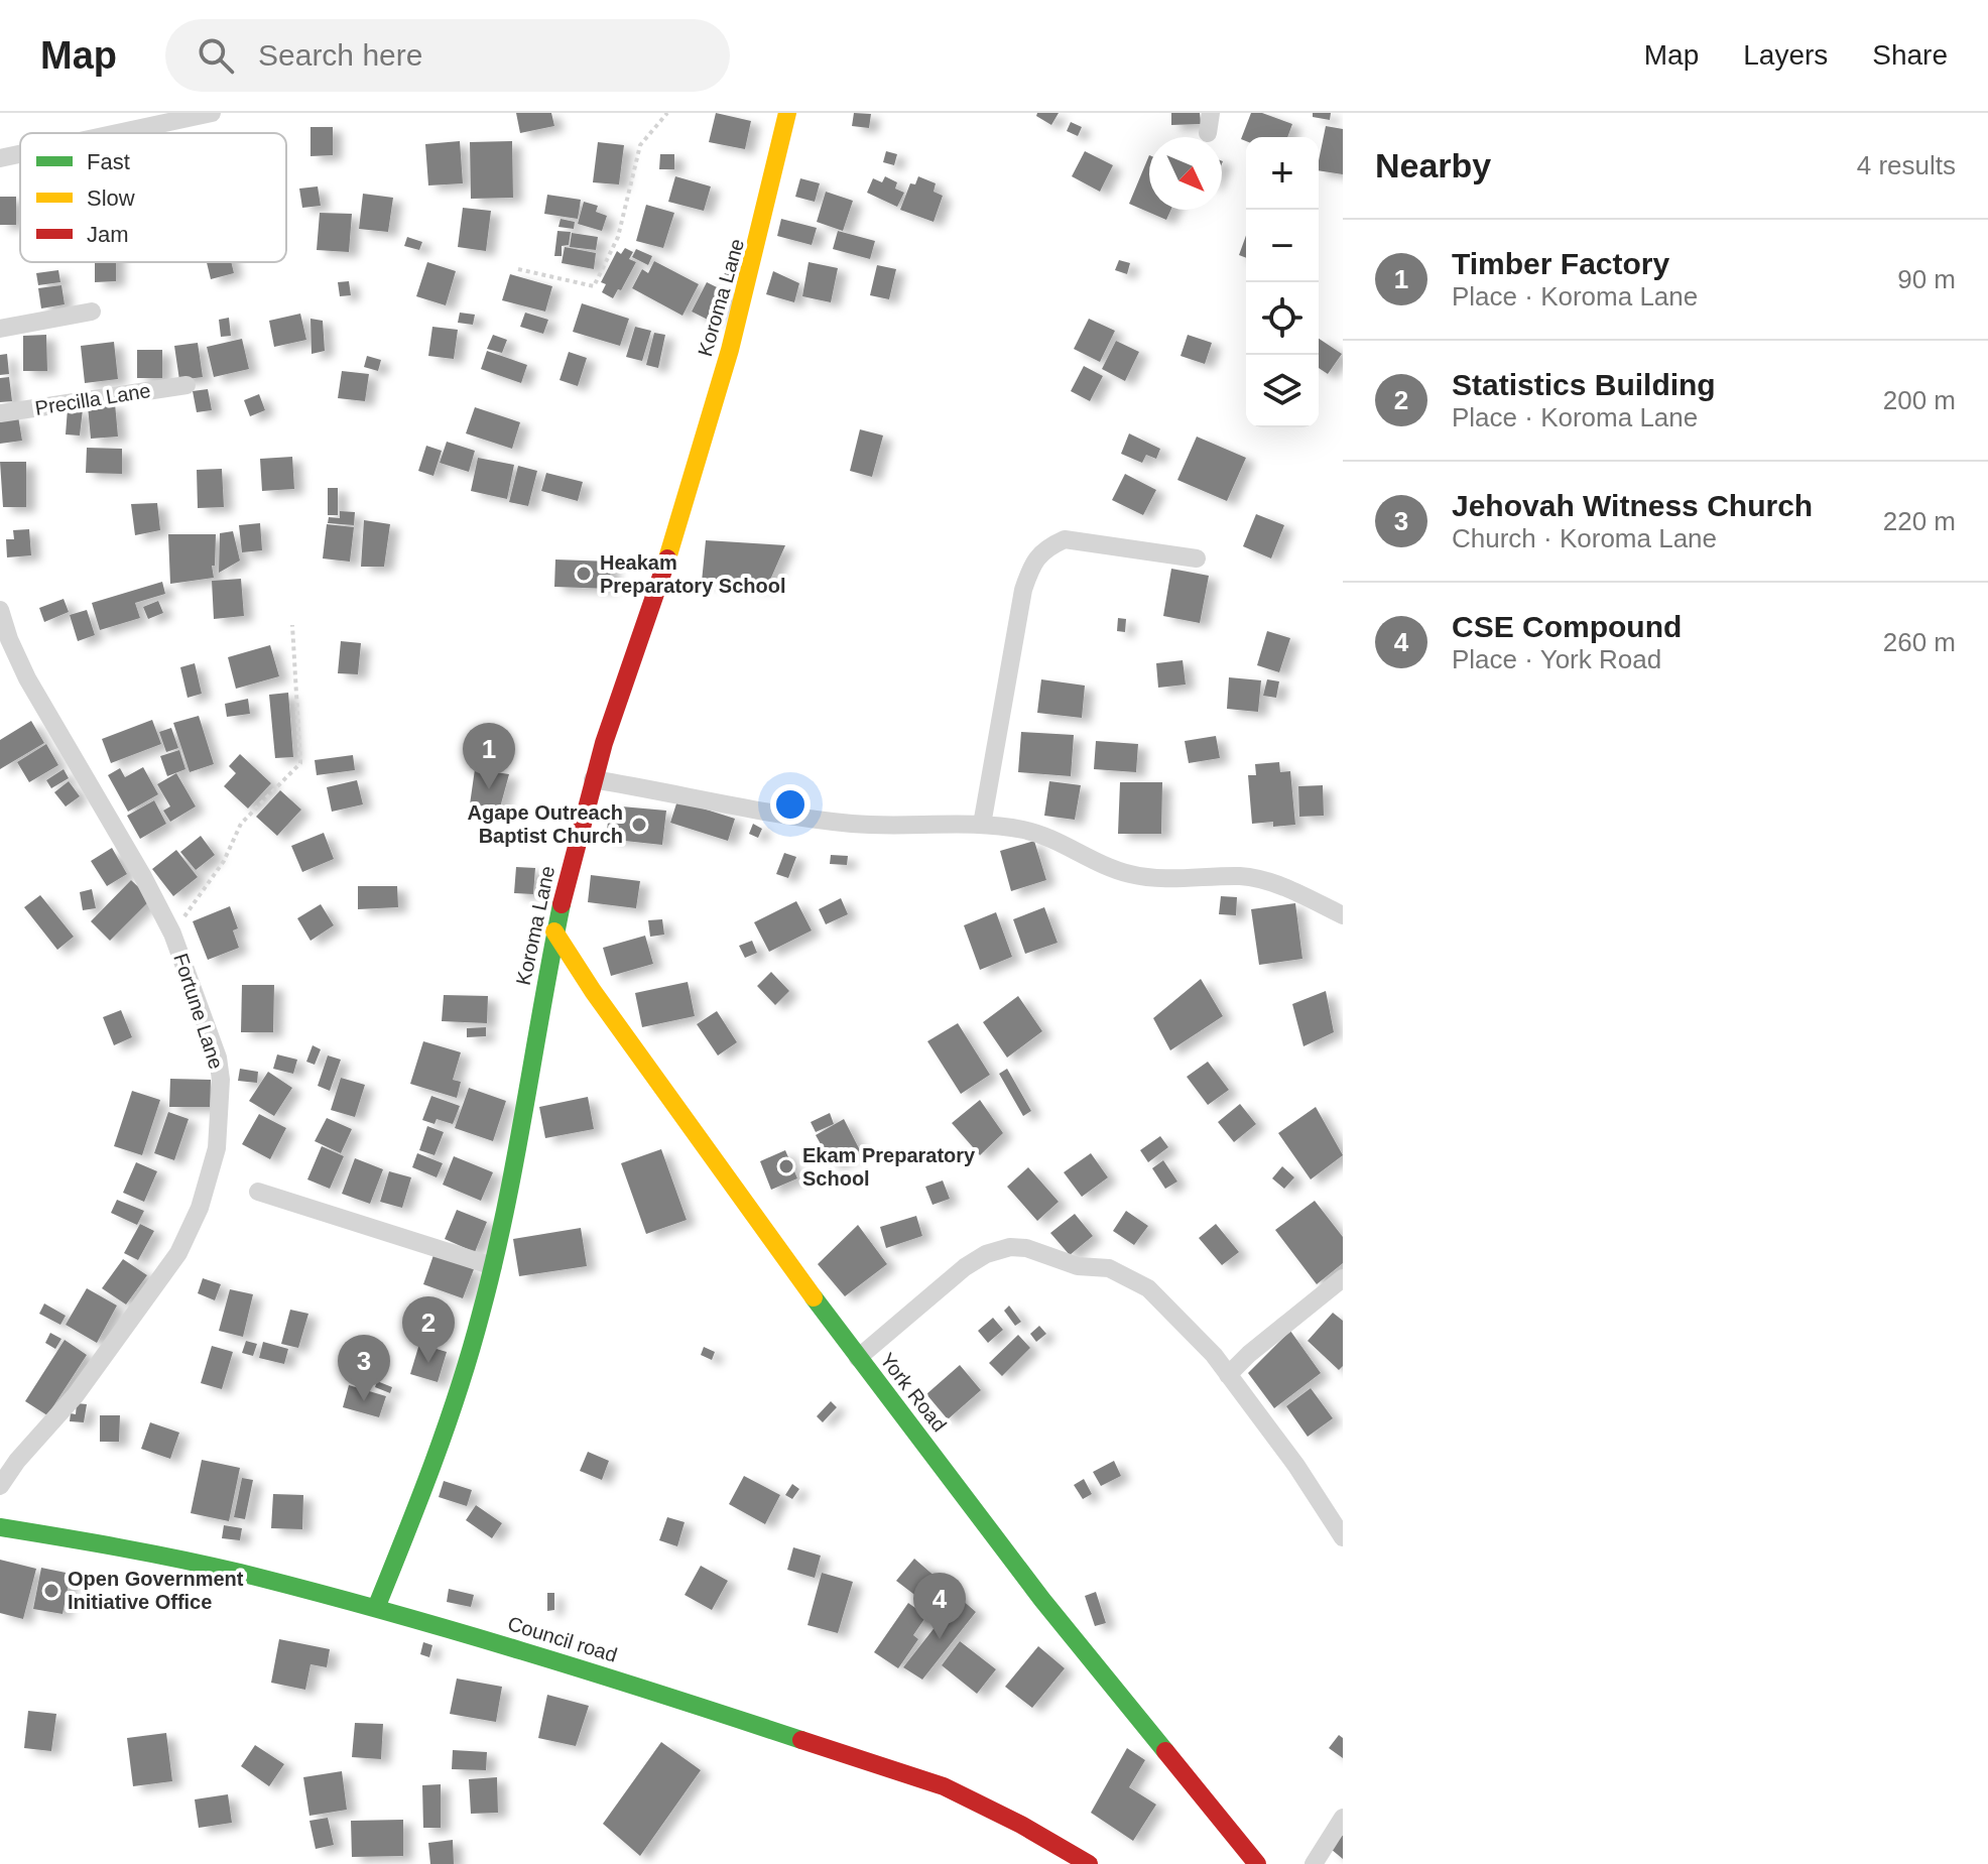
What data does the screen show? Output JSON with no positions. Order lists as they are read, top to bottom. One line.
{"streets":{"street":["Koroma Lane","Precilla Lane","Fortune Lane","York Road","Council road"]},"crossings":[["Koroma Lane","York Road"],["Koroma Lane","Council road"]],"places":["Heakam Preparatory School","Agape Outreach Baptist Church","Ekam Preparatory School","Open Government Initiative Office"],"legend":["Fast","Slow","Jam"],"north":"bottom right","page":{"header":"Map","search":"Search here","nav":["Map","Layers","Share"],"heading":["Nearby","4 results"],"map_buttons":["+","−"],"list":[{"mark":"1","name":"Timber Factory","note":"Place · Koroma Lane","value":"90 m"},{"mark":"2","name":"Statistics Building","note":"Place · Koroma Lane","value":"200 m"},{"mark":"3","name":"Jehovah Witness Church","note":"Church · Koroma Lane","value":"220 m"},{"mark":"4","name":"CSE Compound","note":"Place · York Road","value":"260 m"}],"pins":["1","2","3","4"]}}
